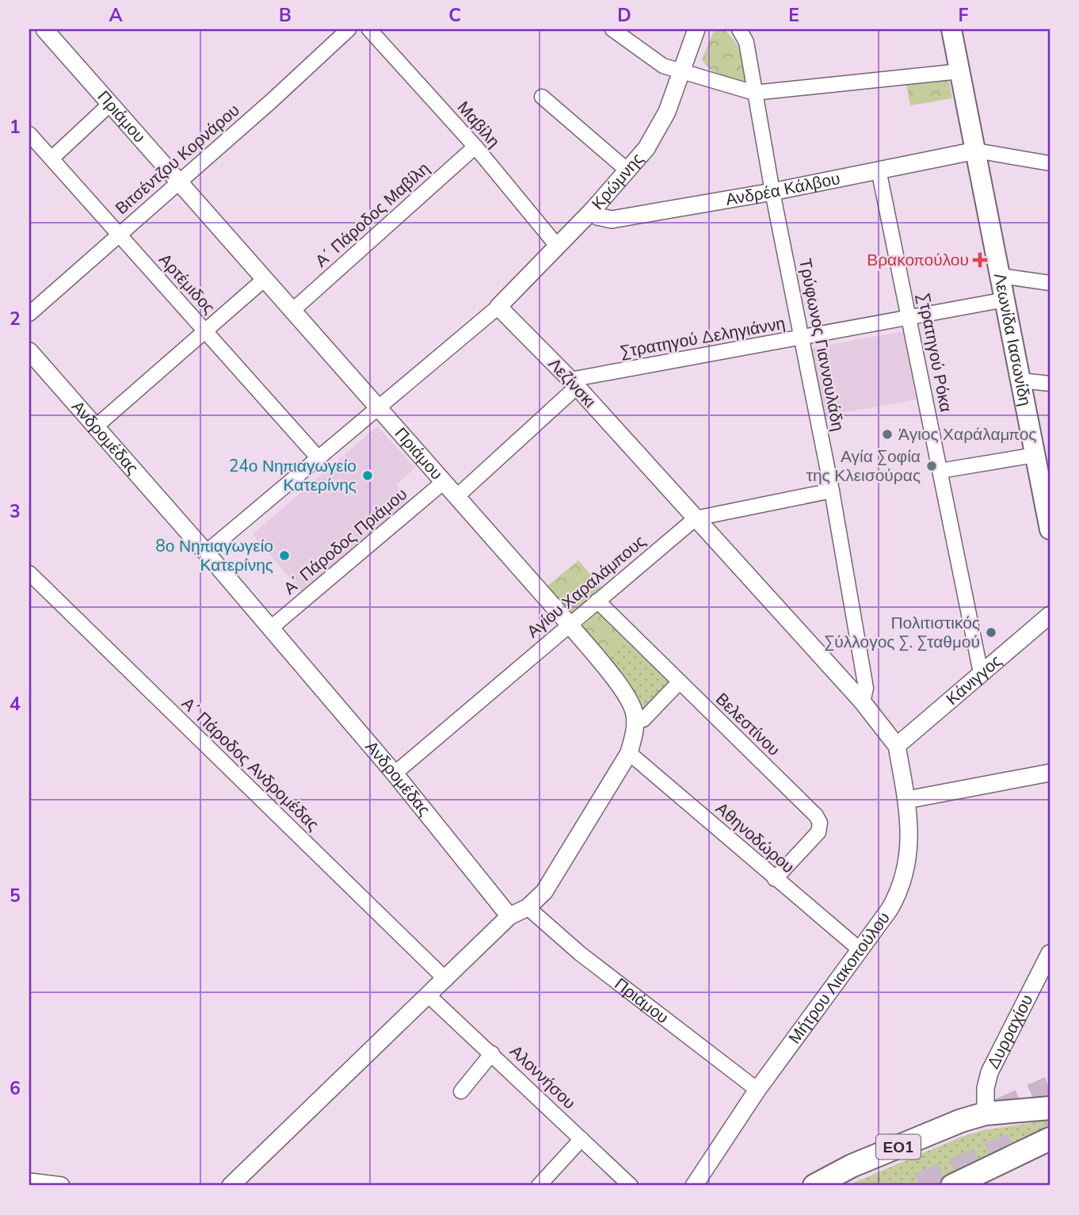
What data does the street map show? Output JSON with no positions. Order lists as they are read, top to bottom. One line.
{"streets":{"main road":["Λεωνίδα Ιασωνίδη","ΕΟ1"],"street":["Πριάμου","Μαβίλη","Βιτσέντζου Κορνάρου","Κρώμνης","Ανδρέα Κάλβου","Α΄ Πάροδος Μαβίλη","Αρτέμιδος","Στρατηγού Δεληγιάννη","Τρύφωνος Γιαννουλάδη","Στρατηγού Ρόκα","Λεζίνσκι","Ανδρομέδας","Α΄ Πάροδος Πριάμου","Αγίου Χαραλάμπους","Κάνιγγος","Βελεστίνου","Α΄ Πάροδος Ανδρομέδας","Αθηνοδώρου","Μήτρου Λιακοπούλου","Δυρραχίου","Αλοννήσου"]},"crossings":[["Πριάμου","Βιτσέντζου Κορνάρου"],["Πριάμου","Α΄ Πάροδος Μαβίλη"],["Πριάμου","Α΄ Πάροδος Πριάμου"],["Πριάμου","Αγίου Χαραλάμπους"],["Πριάμου","Μήτρου Λιακοπούλου"],["Μαβίλη","Κρώμνης"],["Μαβίλη","Α΄ Πάροδος Μαβίλη"],["Βιτσέντζου Κορνάρου","Αρτέμιδος"],["Κρώμνης","Ανδρέα Κάλβου"],["Κρώμνης","Λεζίνσκι"],["Ανδρέα Κάλβου","Λεωνίδα Ιασωνίδη"],["Ανδρέα Κάλβου","Τρύφωνος Γιαννουλάδη"],["Ανδρέα Κάλβου","Στρατηγού Ρόκα"],["Στρατηγού Δεληγιάννη","Λεωνίδα Ιασωνίδη"],["Στρατηγού Δεληγιάννη","Τρύφωνος Γιαννουλάδη"],["Στρατηγού Δεληγιάννη","Στρατηγού Ρόκα"],["Στρατηγού Δεληγιάννη","Λεζίνσκι"],["Τρύφωνος Γιαννουλάδη","Λεζίνσκι"],["Τρύφωνος Γιαννουλάδη","Αγίου Χαραλάμπους"],["Στρατηγού Ρόκα","Κάνιγγος"],["Λεζίνσκι","Αγίου Χαραλάμπους"],["Λεζίνσκι","Κάνιγγος"],["Λεζίνσκι","Μήτρου Λιακοπούλου"],["Ανδρομέδας","Α΄ Πάροδος Πριάμου"],["Ανδρομέδας","Αγίου Χαραλάμπους"],["Αγίου Χαραλάμπους","Βελεστίνου"],["Κάνιγγος","Μήτρου Λιακοπούλου"],["Βελεστίνου","Αθηνοδώρου"],["Αθηνοδώρου","Μήτρου Λιακοπούλου"],["Δυρραχίου","ΕΟ1"]],"places":{"health":["Βρακοπούλου"],"other":["Άγιος Χαράλαμπος","Αγία Σοφία της Κλεισούρας","24ο Νηπιαγωγείο Κατερίνης","8ο Νηπιαγωγείο Κατερίνης","Πολιτιστικός Σύλλογος Σ. Σταθμού"]},"grid":{"columns":["A","B","C","D","E","F"],"rows":["1","2","3","4","5","6"]}}
